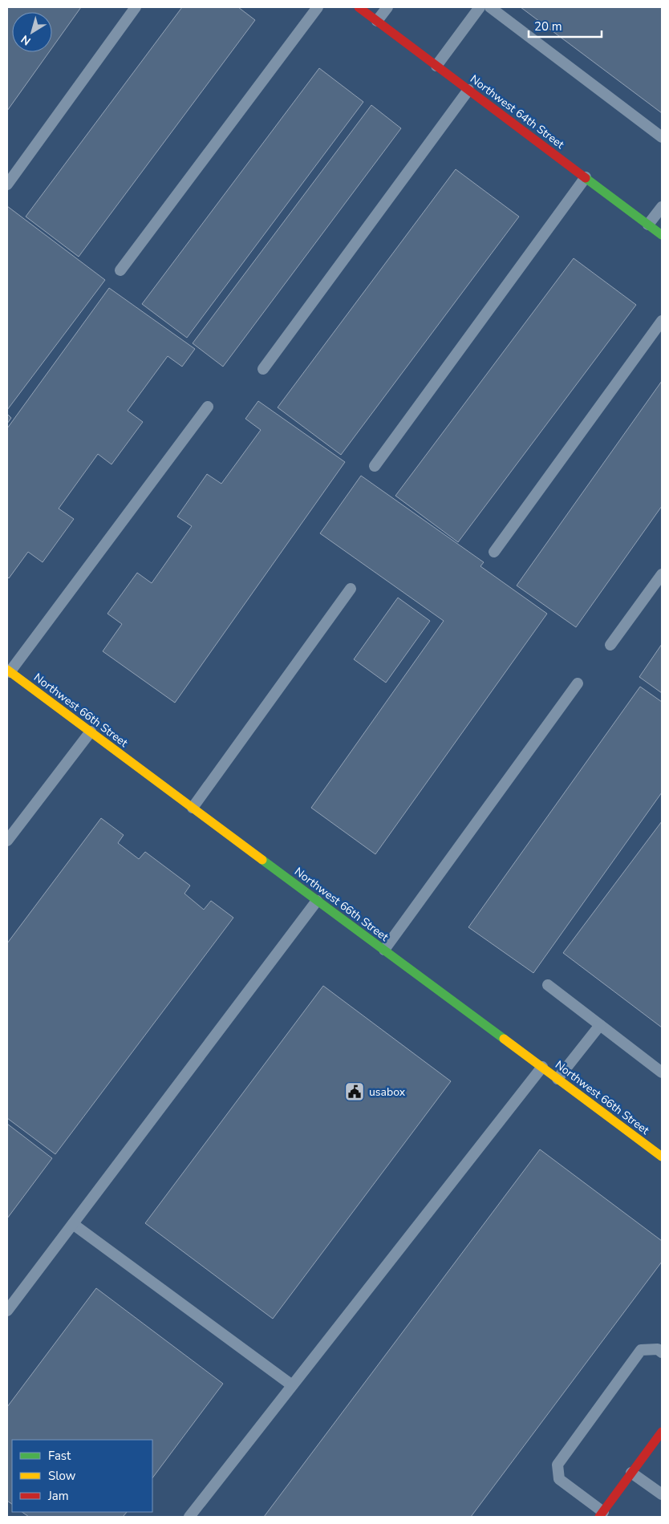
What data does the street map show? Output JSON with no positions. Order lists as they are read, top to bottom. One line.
{"streets":{"street":["Northwest 64th Street","Northwest 66th Street"]},"places":{"public building":["usabox"]},"legend":["Fast","Slow","Jam"],"scale_bar":"20 m","north":"bottom left"}
